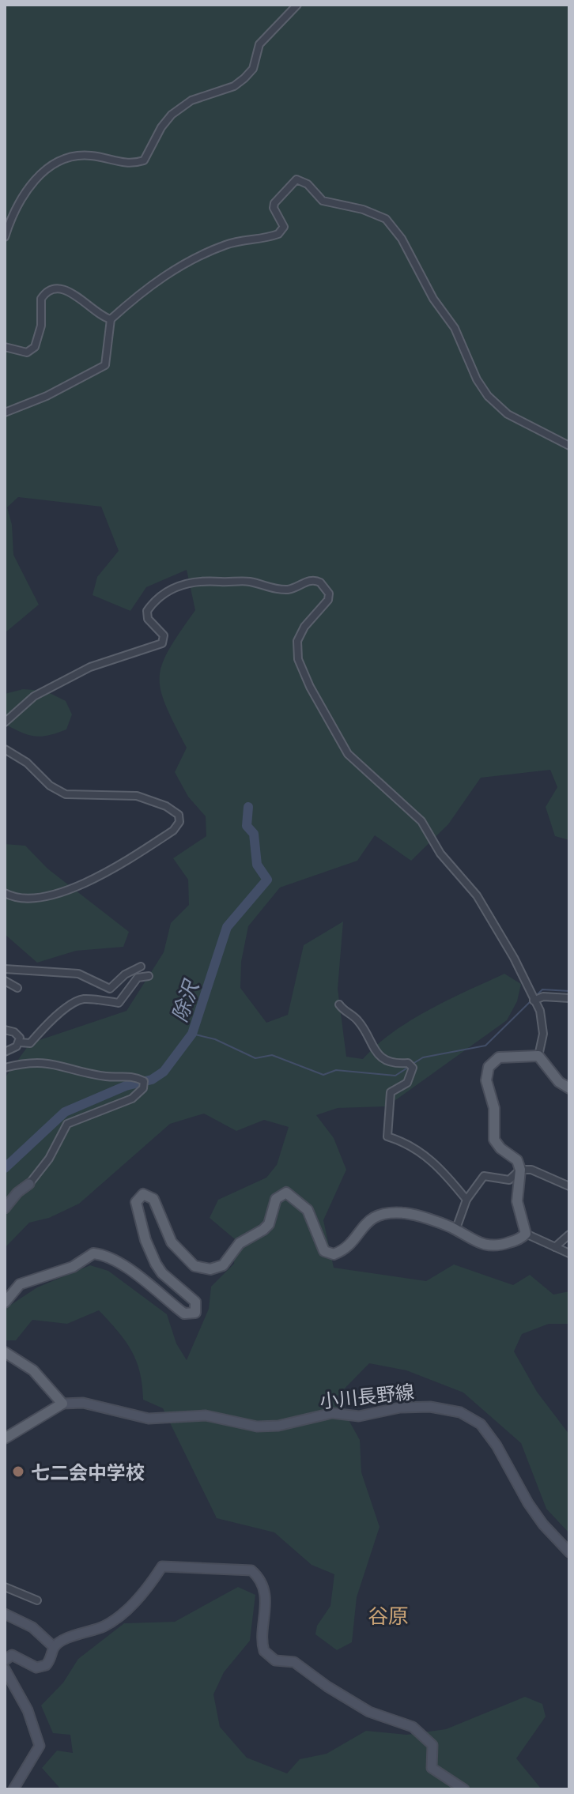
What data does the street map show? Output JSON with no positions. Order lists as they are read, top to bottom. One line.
{"streets":{"street":["小川長野線"]},"districts":["谷原"],"water":["除沢"],"places":["七二会中学校"]}
